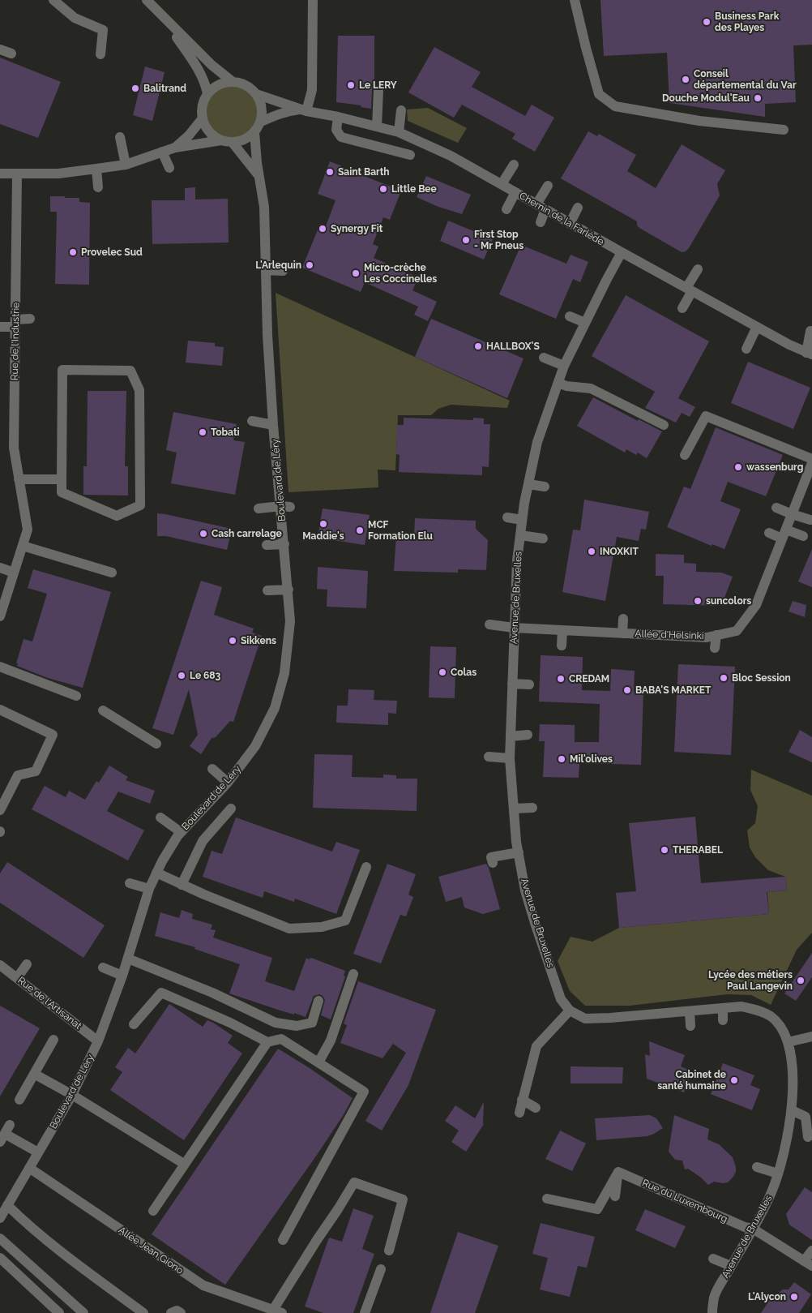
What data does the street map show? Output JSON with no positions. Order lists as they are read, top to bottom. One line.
{"streets":{"street":["Chemin de la Farlède","Rue de l'Industrie","Boulevard de Léry","Avenue de Bruxelles","Allée d'Helsinki","Rue de l'Artisanat","Rue du Luxembourg","Allée Jean Giono"]},"crossings":[["Chemin de la Farlède","Boulevard de Léry"],["Chemin de la Farlède","Avenue de Bruxelles"],["Boulevard de Léry","Rue de l'Artisanat"],["Boulevard de Léry","Allée Jean Giono"],["Avenue de Bruxelles","Allée d'Helsinki"],["Avenue de Bruxelles","Rue du Luxembourg"]],"places":["Business Park des Playes","Conseil départemental du Var","Le LERY","Balitrand","Douche Modul'Eau","Saint Barth","Little Bee","Synergy Fit","First Stop - Mr Pneus","Provelec Sud","L'Arlequin","Micro-crèche Les Coccinelles","HALLBOX'S","Tobati","wassenburg","Maddie's","MCF Formation Elu","Cash carrelage","INOXKIT","suncolors","Sikkens","Colas","Le 683","Bloc Session","CREDAM","BABA'S MARKET","Mil'olives","THERABEL","Lycée des métiers Paul Langevin","Cabinet de santé humaine","L'Alycon"]}
